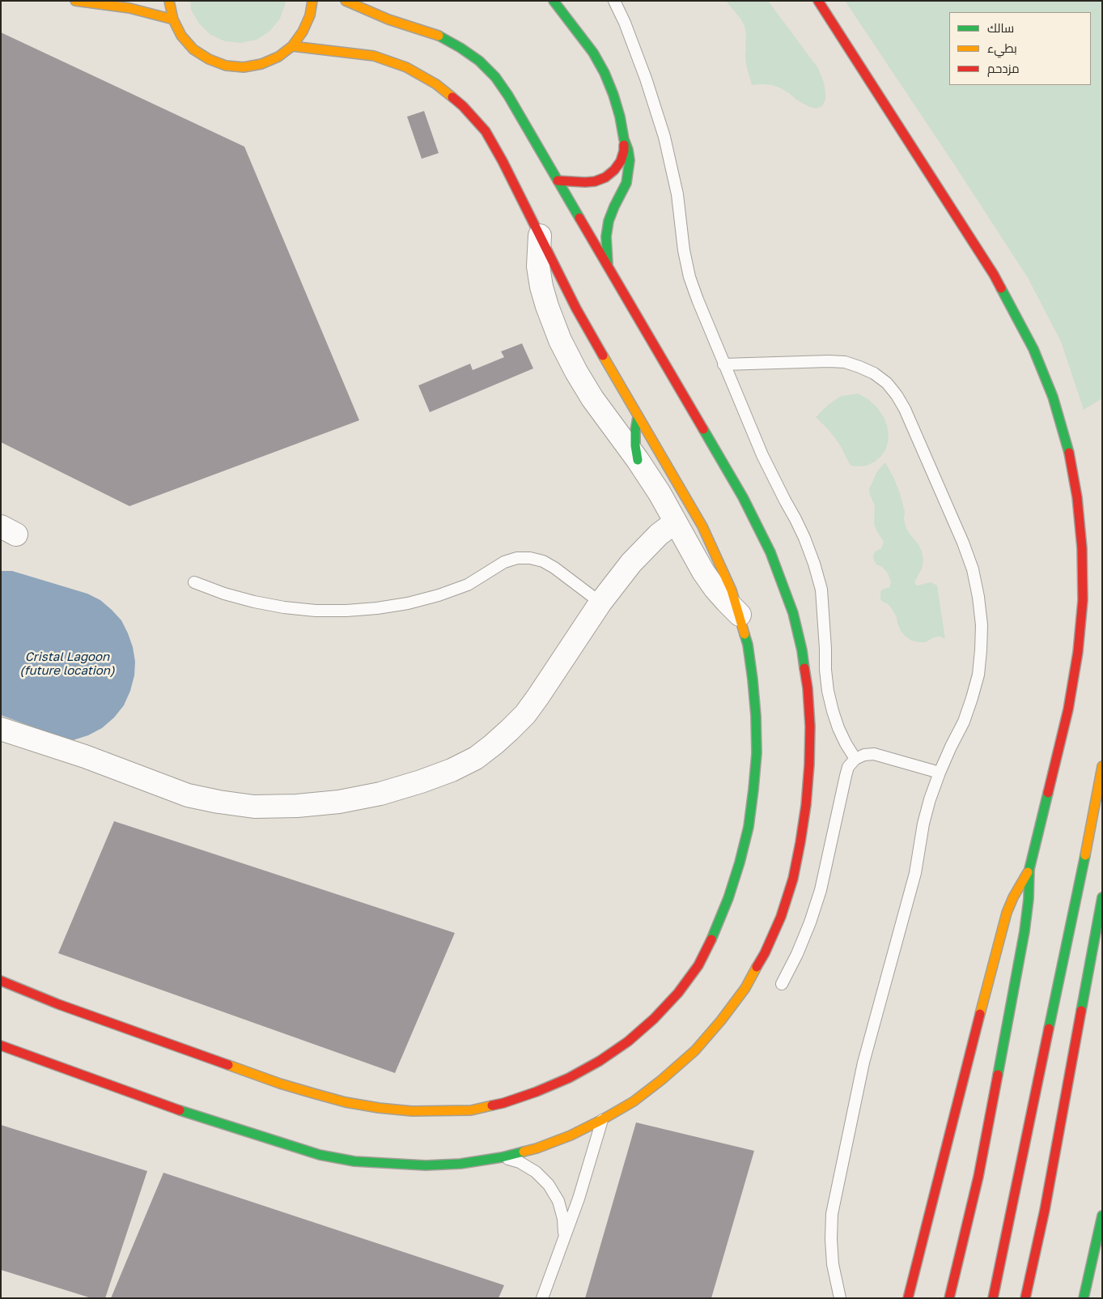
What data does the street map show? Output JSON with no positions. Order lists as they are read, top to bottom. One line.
{"water":["Cristal Lagoon (future location)"],"legend":["سالك","بطيء","مزدحم"]}
